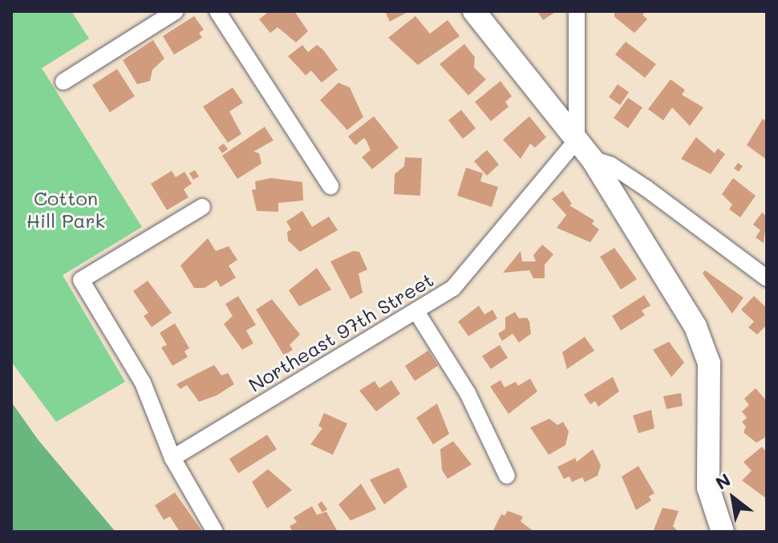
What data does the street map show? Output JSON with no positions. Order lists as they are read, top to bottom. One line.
{"streets":{"street":["Northeast 97th Street"]},"parks":["Cotton Hill Park"],"north":"top left"}
